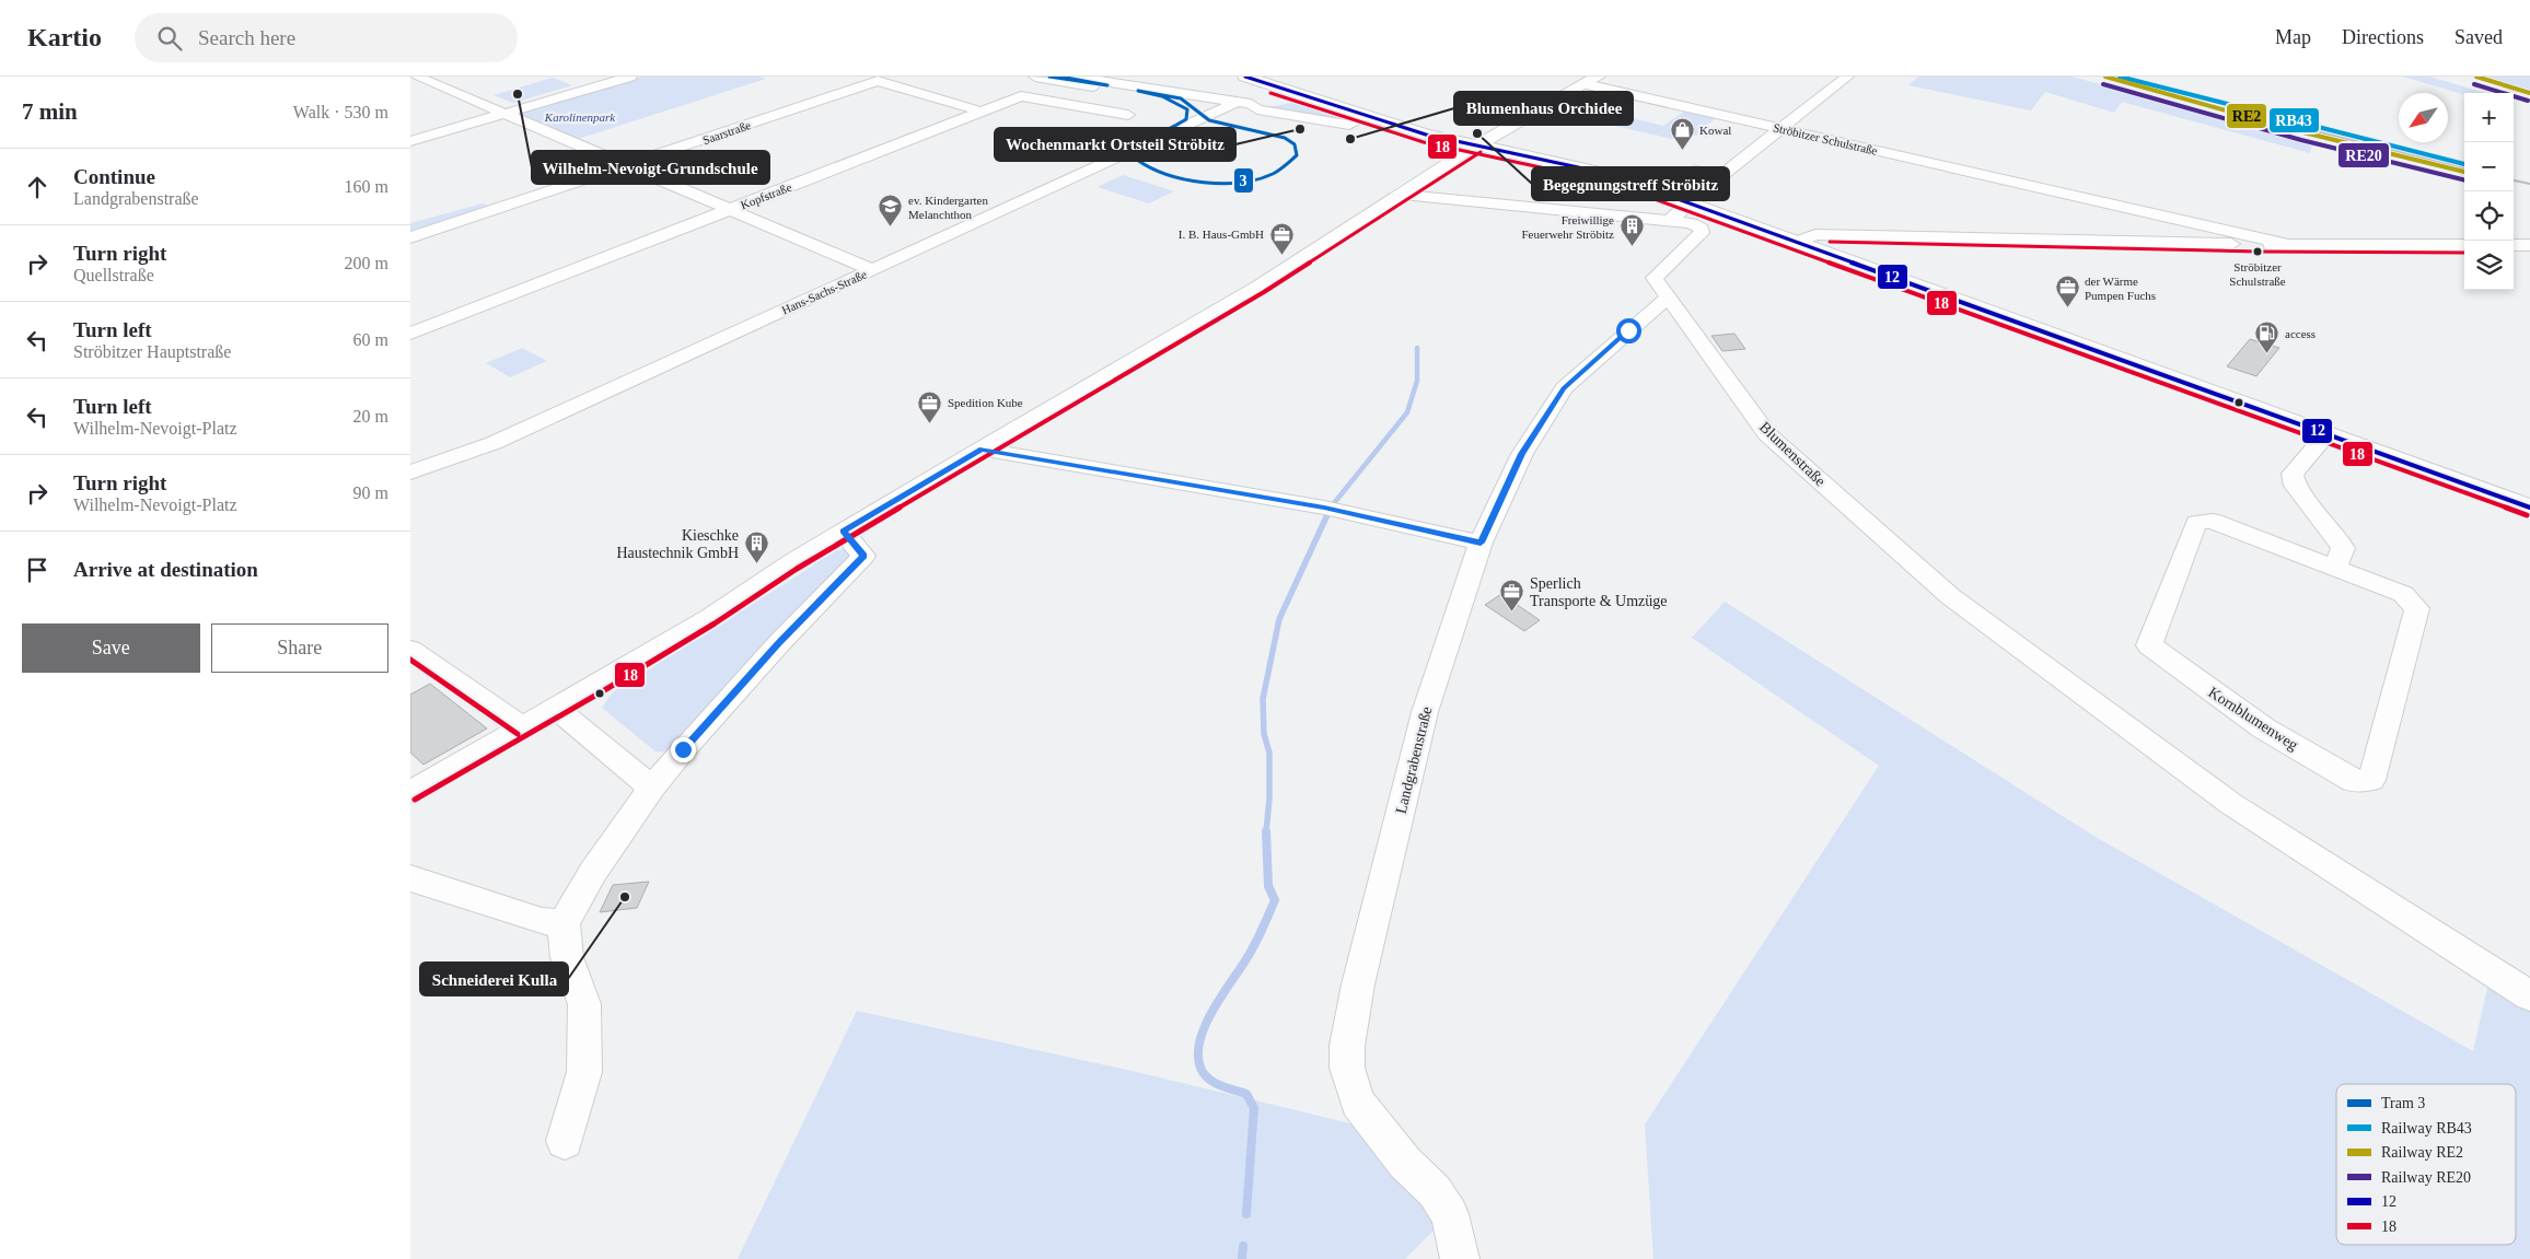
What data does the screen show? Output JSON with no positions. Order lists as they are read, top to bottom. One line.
{"streets":{"street":["Saarstraße","Ströbitzer Schulstraße","Kopfstraße","Hans-Sachs-Straße","Blumenstraße","Kornblumenweg","Landgrabenstraße"]},"crossings":[["Saarstraße","Kopfstraße"],["Blumenstraße","Landgrabenstraße"]],"parks":["Karolinenpark"],"places":{"other":["Wilhelm-Nevoigt-Grundschule","Wochenmarkt Ortsteil Ströbitz","Begegnungstreff Ströbitz","Blumenhaus Orchidee","Ströbitzer Schulstraße","Schneiderei Kulla"],"shop":["Kowal"],"school or university":["ev. Kindergarten Melanchthon"],"building":["Freiwillige Feuerwehr Ströbitz","Kieschke Haustechnik GmbH"],"office":["I. B. Haus-GmbH","der Wärme Pumpen Fuchs","Spedition Kube","Sperlich Transporte & Umzüge"],"fuel station":["access"]},"lines":["tram line 3","rail line RB43","rail line RE2","transit line 12","rail line RE20","transit line 18"],"legend":["Tram 3","Railway RB43","Railway RE2","Railway RE20","12","18"],"north":"bottom left","page":{"header":"Kartio","search":"Search here","nav":["Map","Directions","Saved"],"heading":["7 min","Walk · 530 m"],"map_buttons":["+","−"],"list":[["Continue","Landgrabenstraße","160 m"],["Turn right","Quellstraße","200 m"],["Turn left","Ströbitzer Hauptstraße","60 m"],["Turn left","Wilhelm-Nevoigt-Platz","20 m"],["Turn right","Wilhelm-Nevoigt-Platz","90 m"],"Arrive at destination"],"buttons":["Save","Share"]}}
